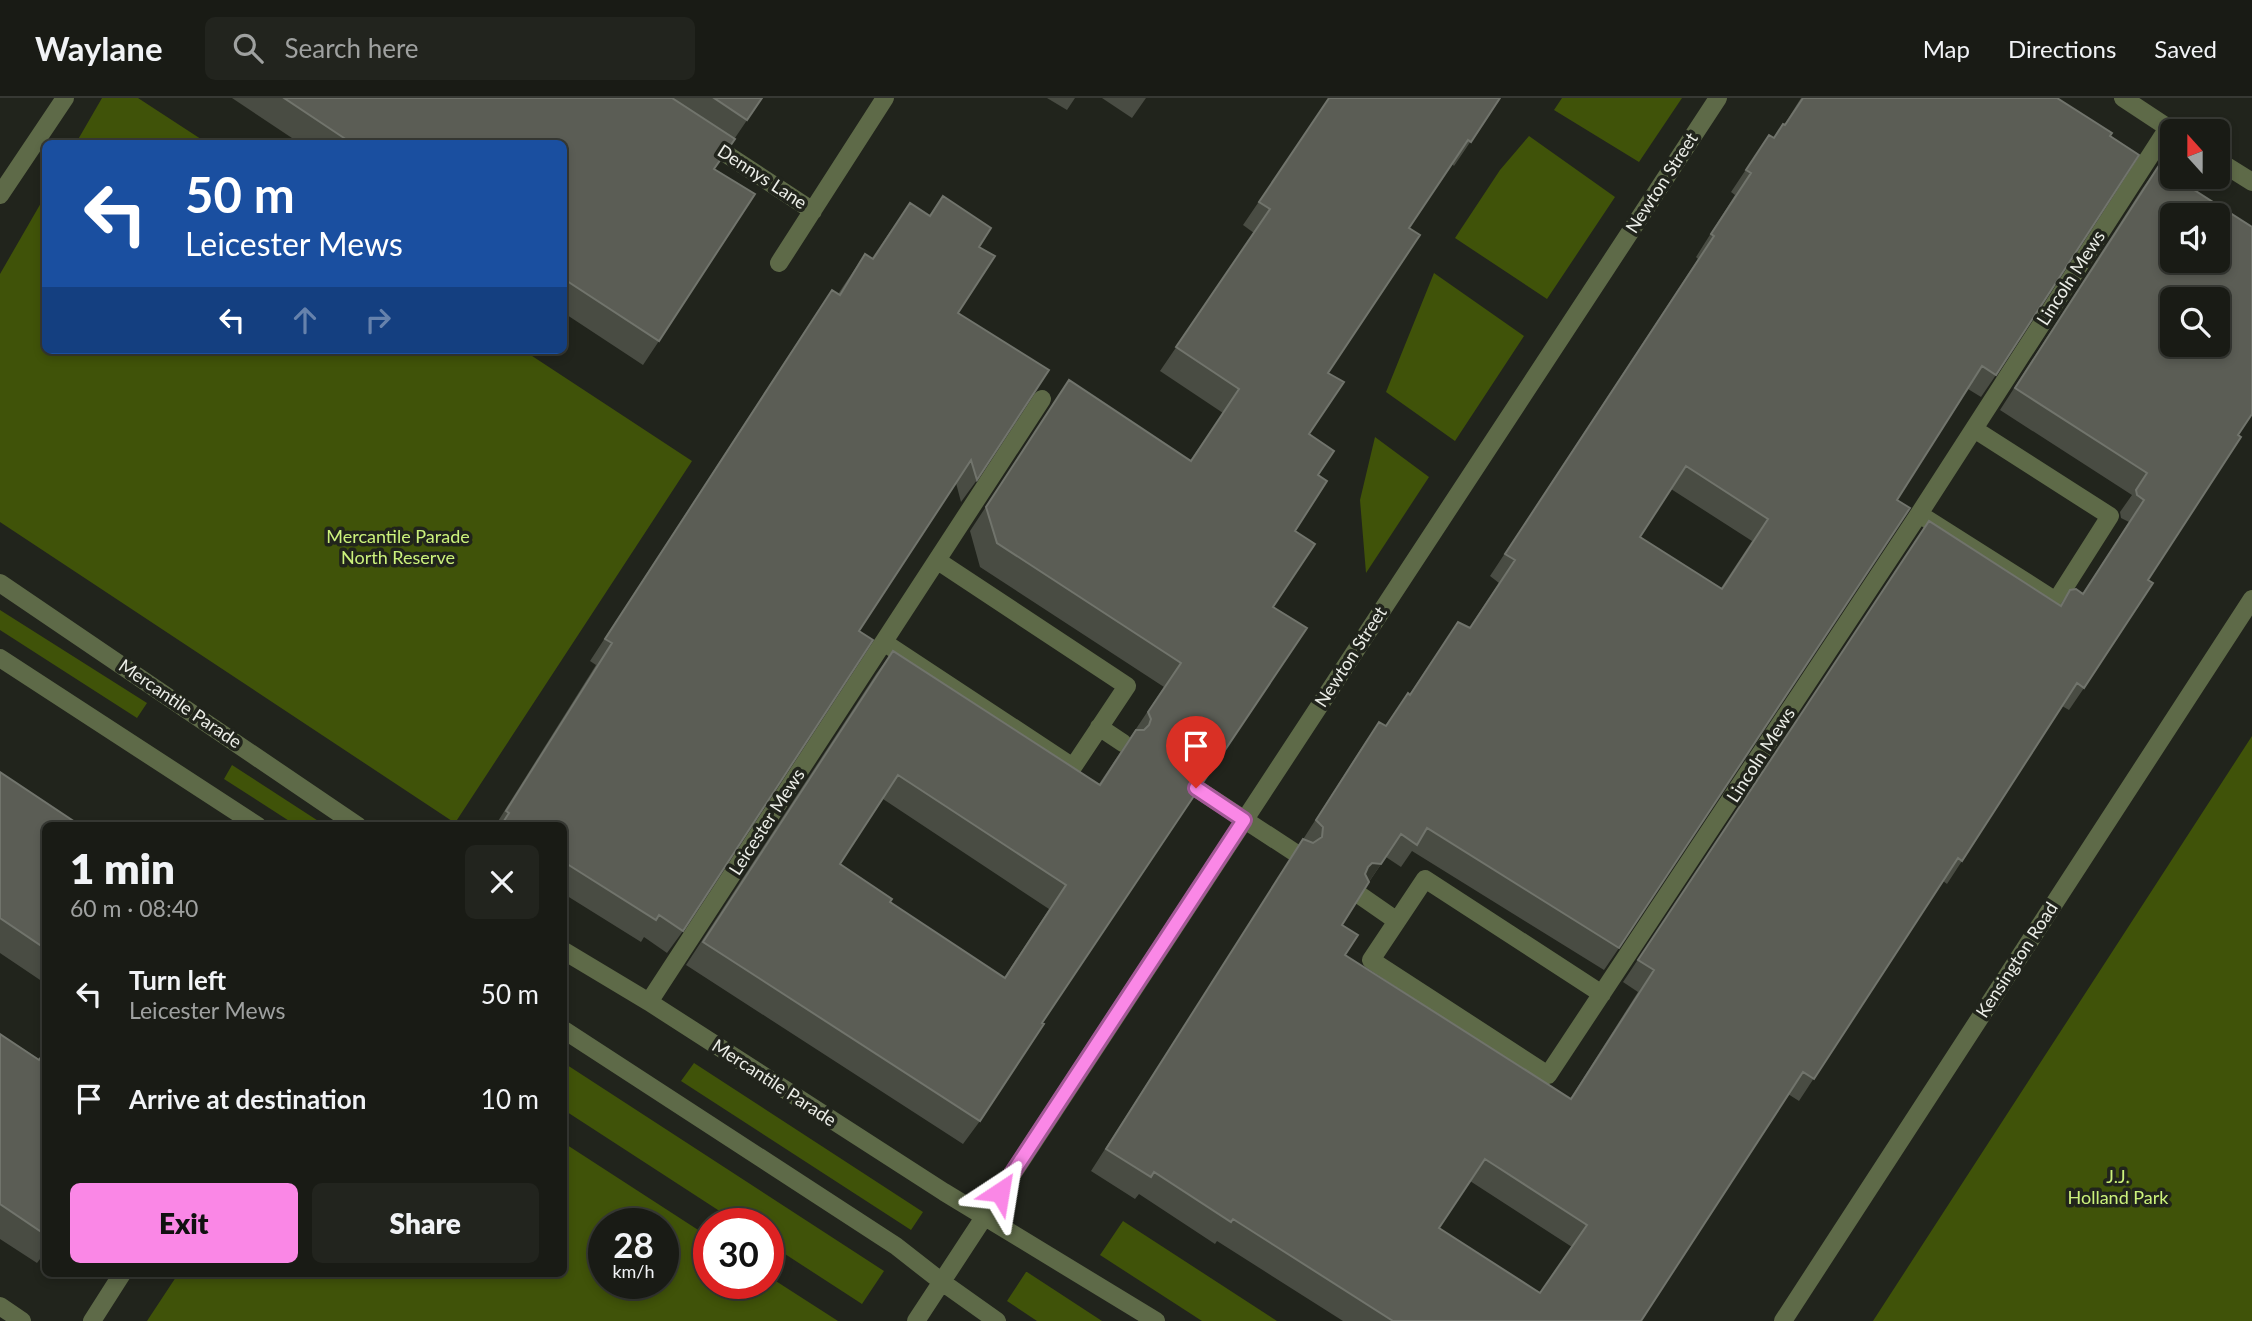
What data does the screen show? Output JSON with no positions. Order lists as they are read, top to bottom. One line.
{"streets":{"street":["Dennys Lane","Newton Street","Lincoln Mews","Mercantile Parade","Leicester Mews","Kensington Road"]},"crossings":[["Newton Street","Mercantile Parade"],["Mercantile Parade","Leicester Mews"]],"parks":["Mercantile Parade North Reserve","J.J. Holland Park"],"north":"top","page":{"header":"Waylane","search":"Search here","nav":["Map","Directions","Saved"],"turn":["50 m","Leicester Mews"],"heading":["1 min","60 m · 08:40"],"list":[{"name":"Turn left","note":"Leicester Mews","value":"50 m"},{"name":"Arrive at destination","value":"10 m"}],"buttons":["Exit","Share"],"speed":"28 km/h","limit":"30"}}
